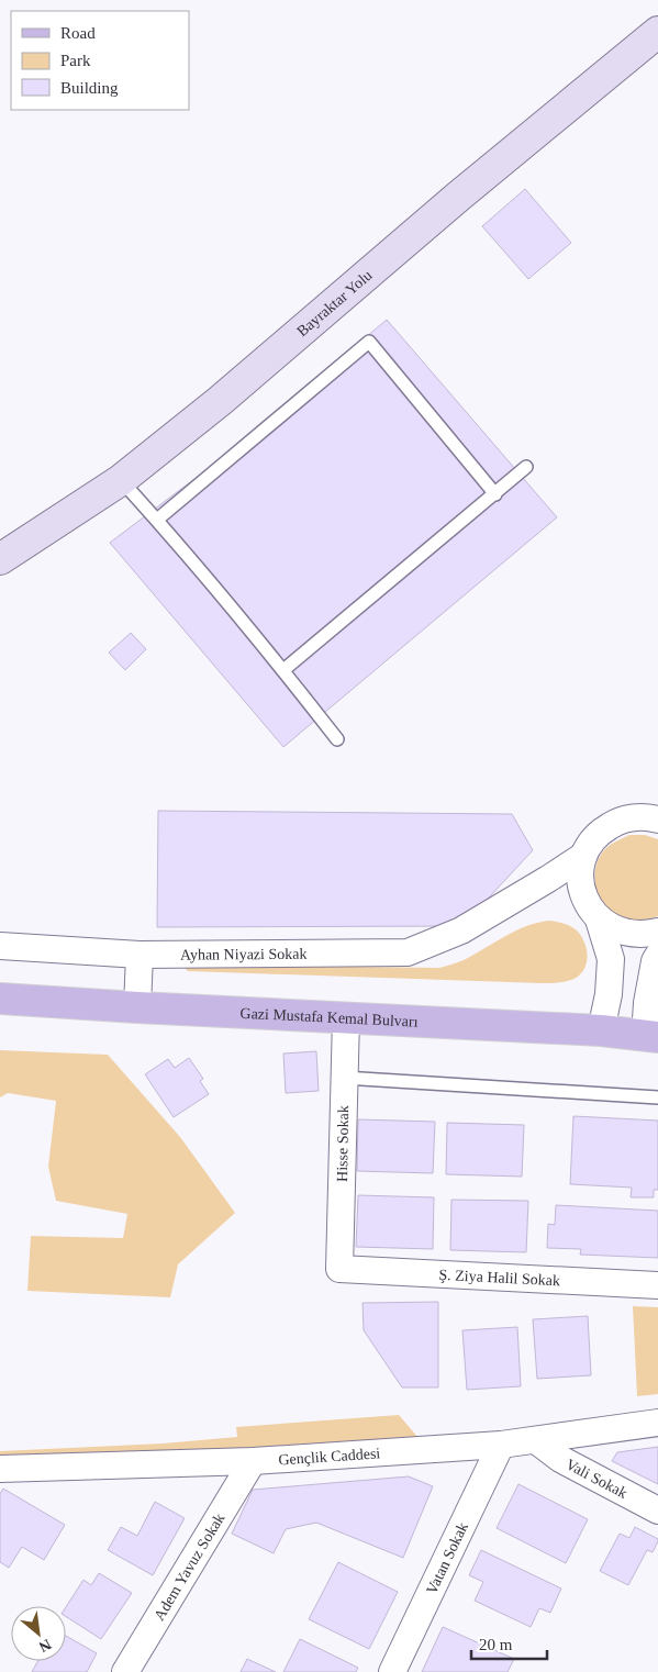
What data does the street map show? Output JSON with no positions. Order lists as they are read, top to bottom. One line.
{"streets":{"main road":["Gazi Mustafa Kemal Bulvarı"],"street":["Bayraktar Yolu","Ayhan Niyazi Sokak","Hisse Sokak","Ş. Ziya Halil Sokak","Gençlik Caddesi","Vali Sokak","Vatan Sokak","Adem Yavuz Sokak"]},"crossings":[["Gazi Mustafa Kemal Bulvarı","Hisse Sokak"],["Hisse Sokak","Ş. Ziya Halil Sokak"],["Gençlik Caddesi","Vali Sokak"],["Gençlik Caddesi","Vatan Sokak"],["Gençlik Caddesi","Adem Yavuz Sokak"]],"legend":["Road","Park","Building"],"scale_bar":"20 m","north":"bottom right"}
